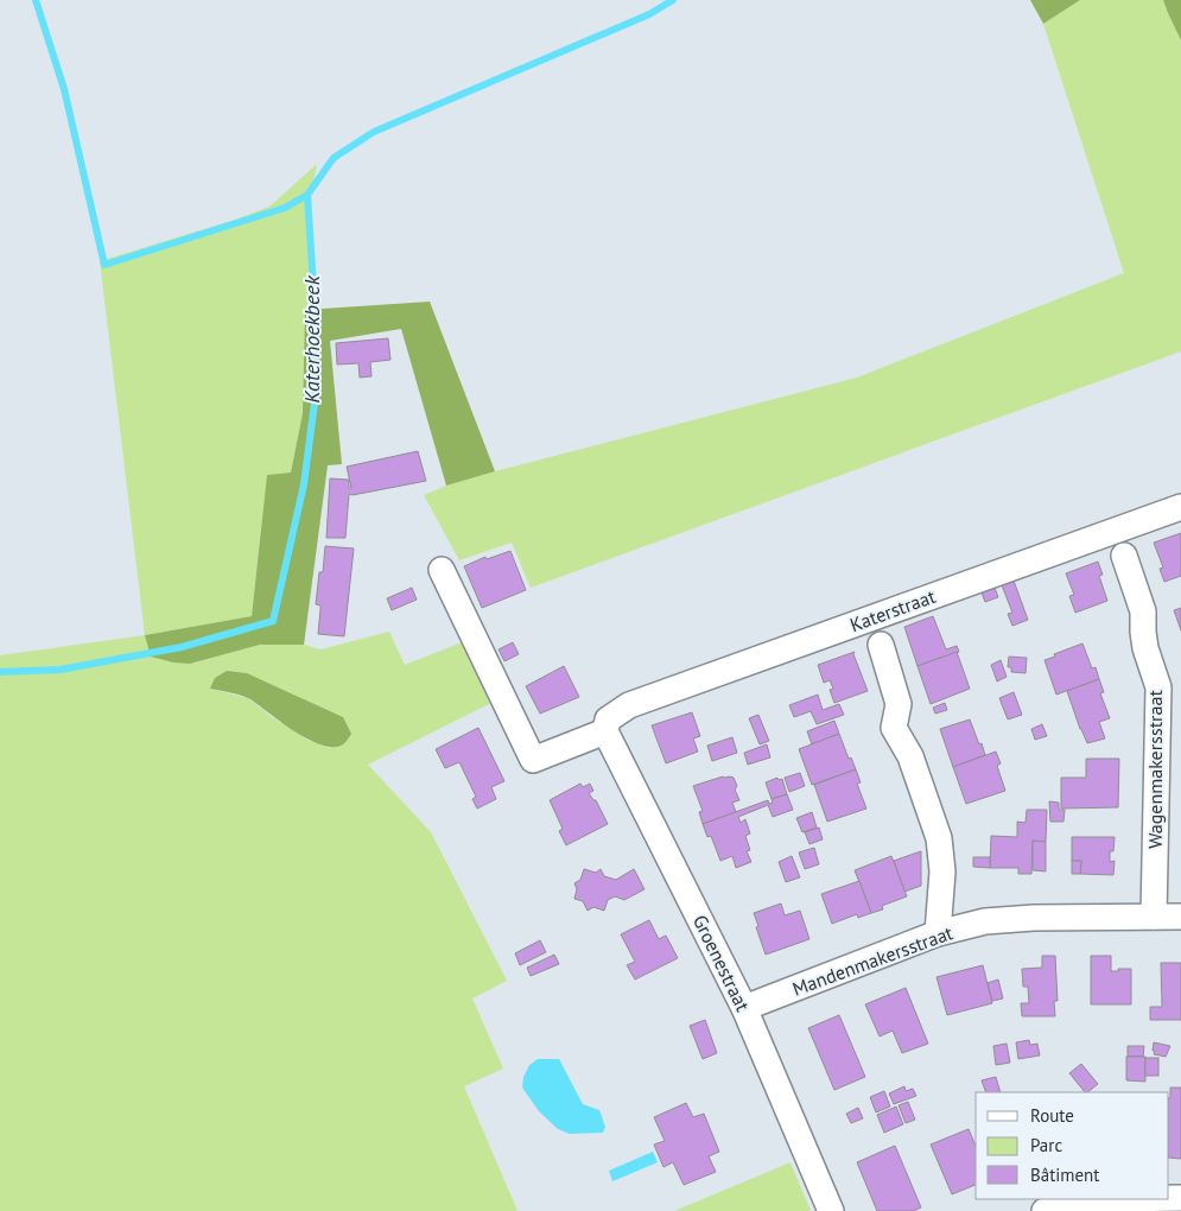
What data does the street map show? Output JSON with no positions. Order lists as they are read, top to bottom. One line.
{"streets":{"street":["Katerstraat","Wagenmakersstraat","Mandenmakersstraat","Groenestraat"]},"crossings":[["Katerstraat","Groenestraat"],["Wagenmakersstraat","Mandenmakersstraat"],["Mandenmakersstraat","Groenestraat"]],"water":["Katerhoekbeek"],"legend":["Route","Parc","Bâtiment"]}
